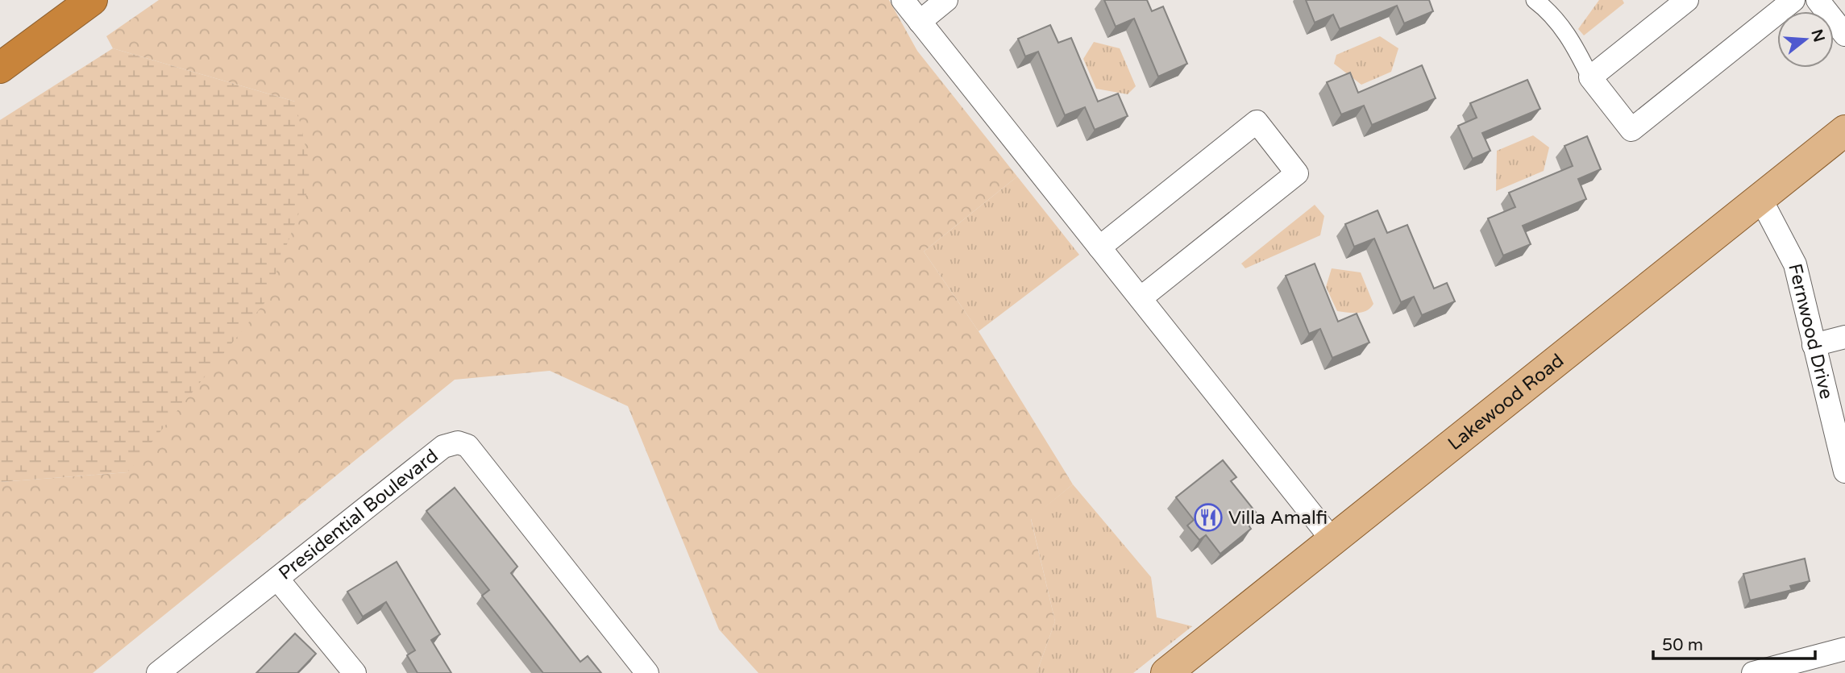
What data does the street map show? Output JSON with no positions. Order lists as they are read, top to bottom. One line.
{"streets":{"main road":["Lakewood Road"],"street":["Fernwood Drive","Presidential Boulevard"]},"crossings":[["Fernwood Drive","Lakewood Road"]],"places":{"restaurant":["Villa Amalfi"]},"scale_bar":"50 m","north":"right"}
